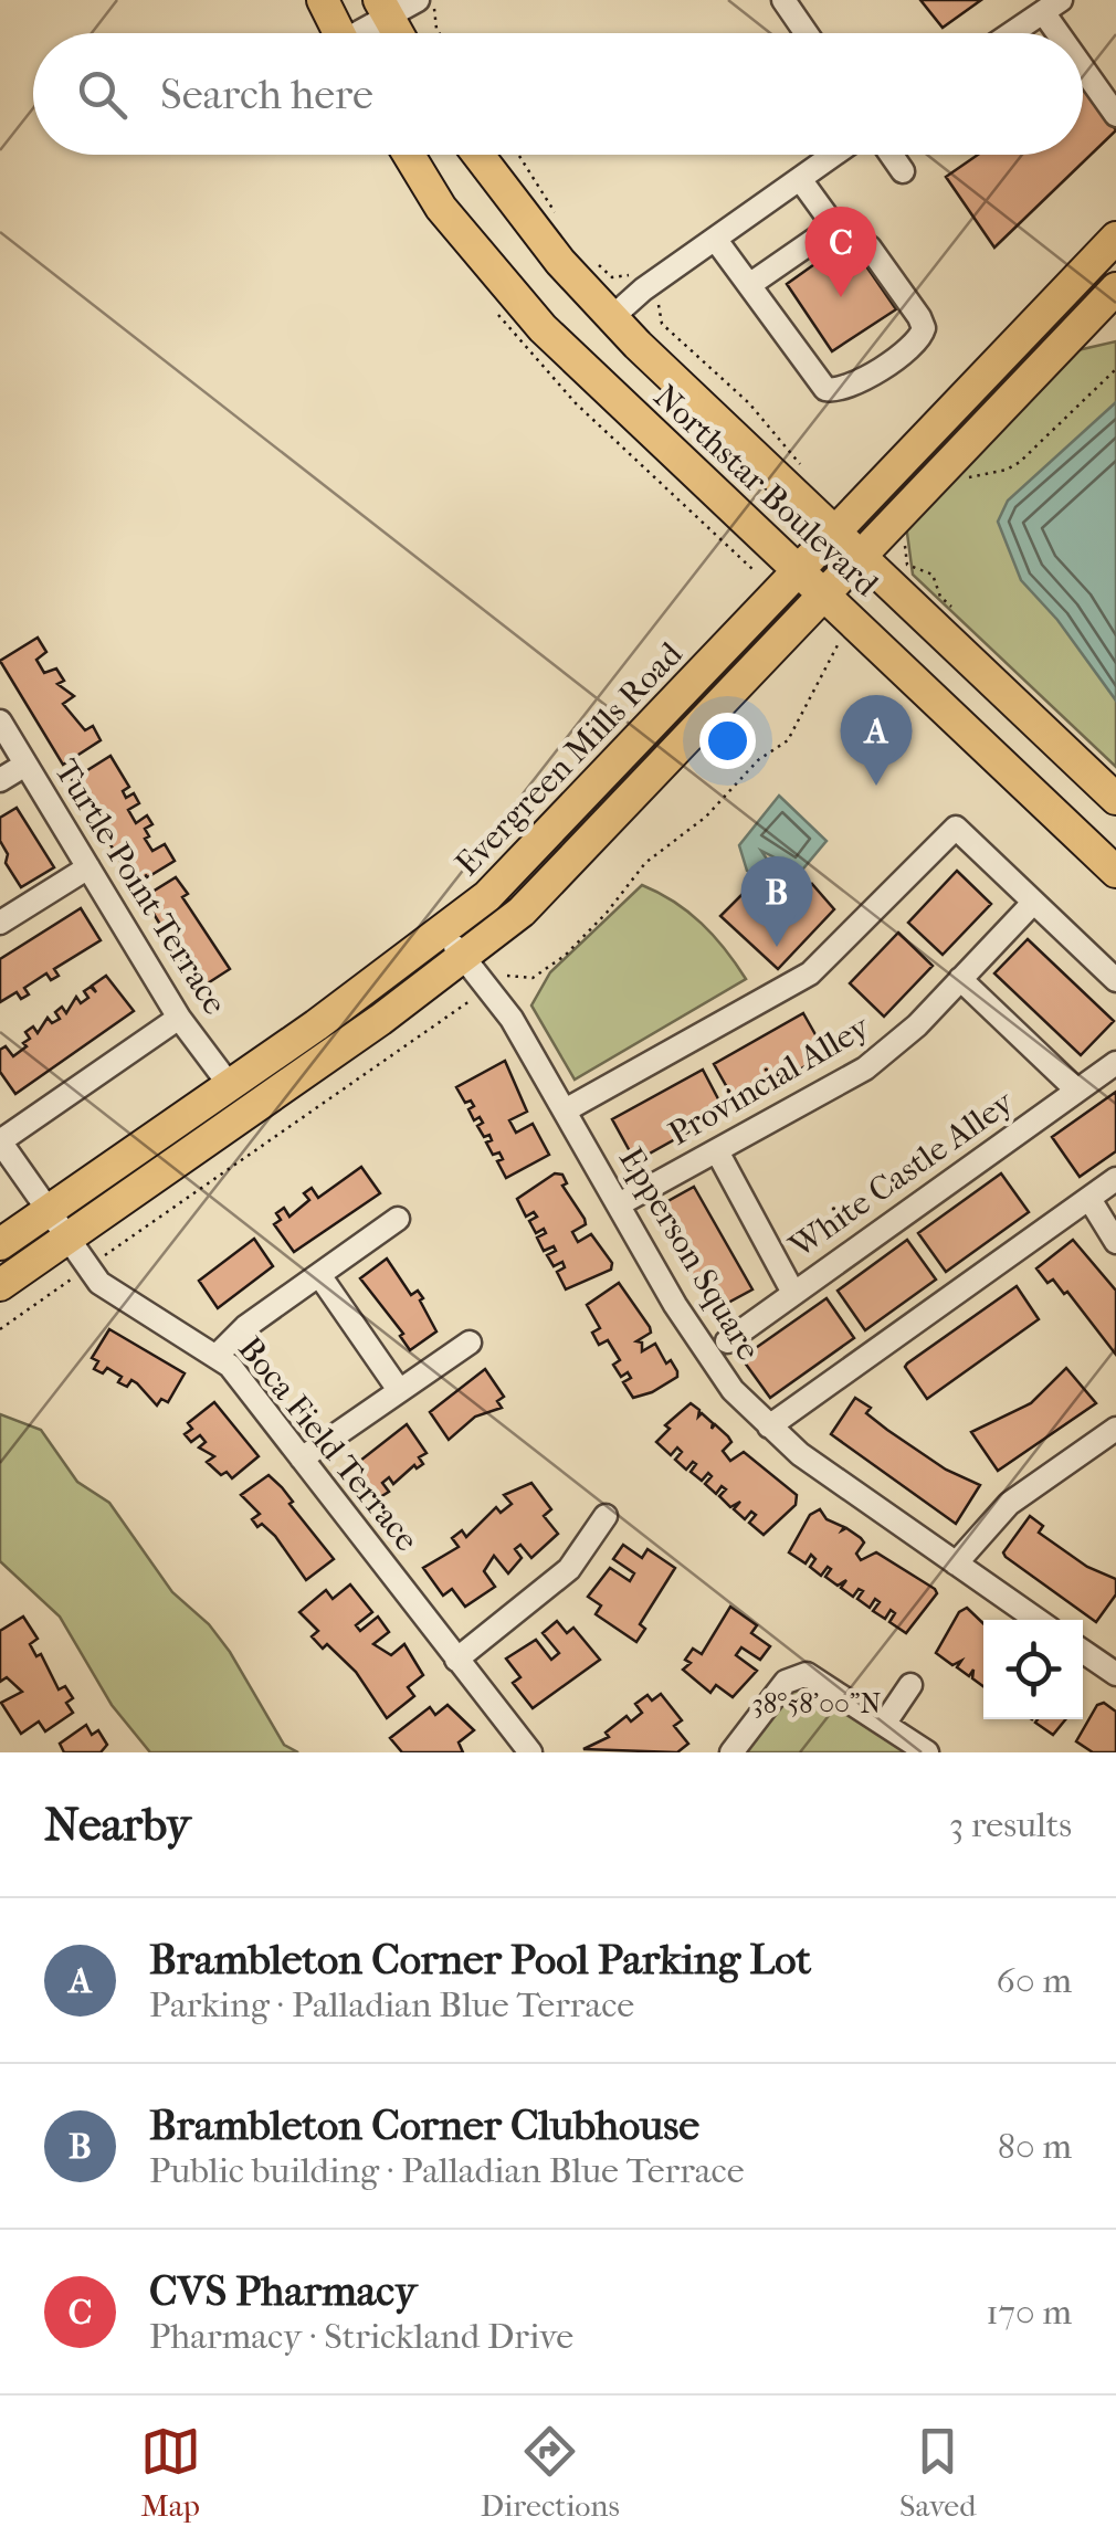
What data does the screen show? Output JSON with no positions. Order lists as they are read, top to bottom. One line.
{"streets":{"main road":["Northstar Boulevard","Evergreen Mills Road"],"street":["Turtle Point Terrace","Provincial Alley","White Castle Alley","Epperson Square","Boca Field Terrace"]},"crossings":[["Northstar Boulevard","Evergreen Mills Road"],["Evergreen Mills Road","Turtle Point Terrace"],["Evergreen Mills Road","Epperson Square"],["Evergreen Mills Road","Boca Field Terrace"],["Provincial Alley","Epperson Square"]],"page":{"search":"Search here","pins":["C","A","B"],"heading":["Nearby","3 results"],"list":[{"mark":"A","name":"Brambleton Corner Pool Parking Lot","note":"Parking · Palladian Blue Terrace","value":"60 m"},{"mark":"B","name":"Brambleton Corner Clubhouse","note":"Public building · Palladian Blue Terrace","value":"80 m"},{"mark":"C","name":"CVS Pharmacy","note":"Pharmacy · Strickland Drive","value":"170 m"}],"nav":["Map","Directions","Saved"]},"coordinates":["38°58'00\"N"]}
